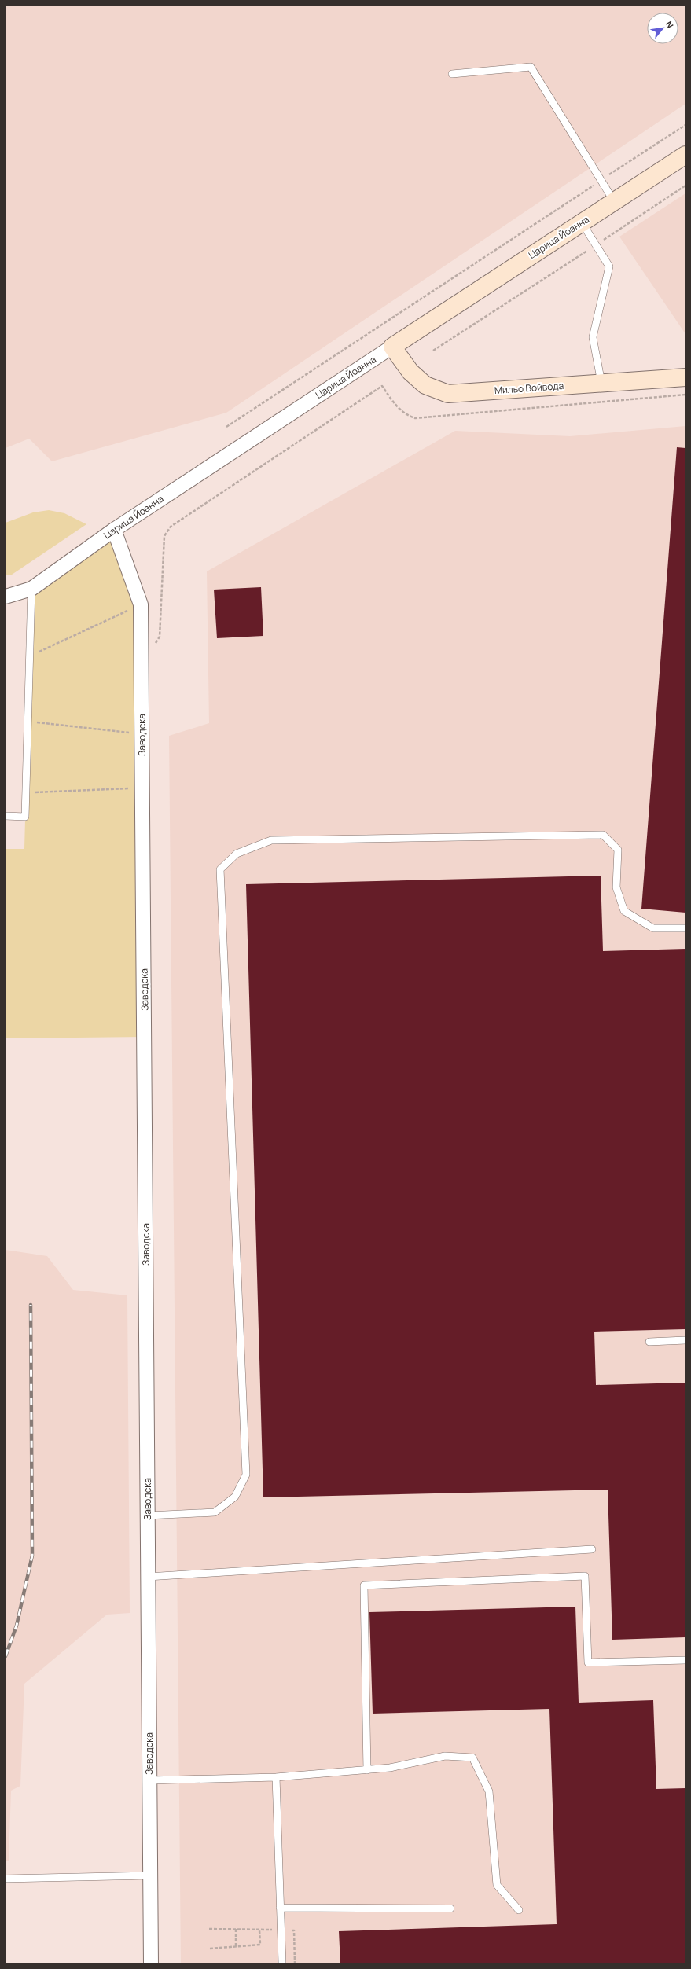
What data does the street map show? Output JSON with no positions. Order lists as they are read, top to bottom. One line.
{"streets":{"street":["Царица Йоанна","Мильо Войвода","Заводска"]},"crossings":[["Царица Йоанна","Мильо Войвода"],["Царица Йоанна","Заводска"]],"north":"top right"}
